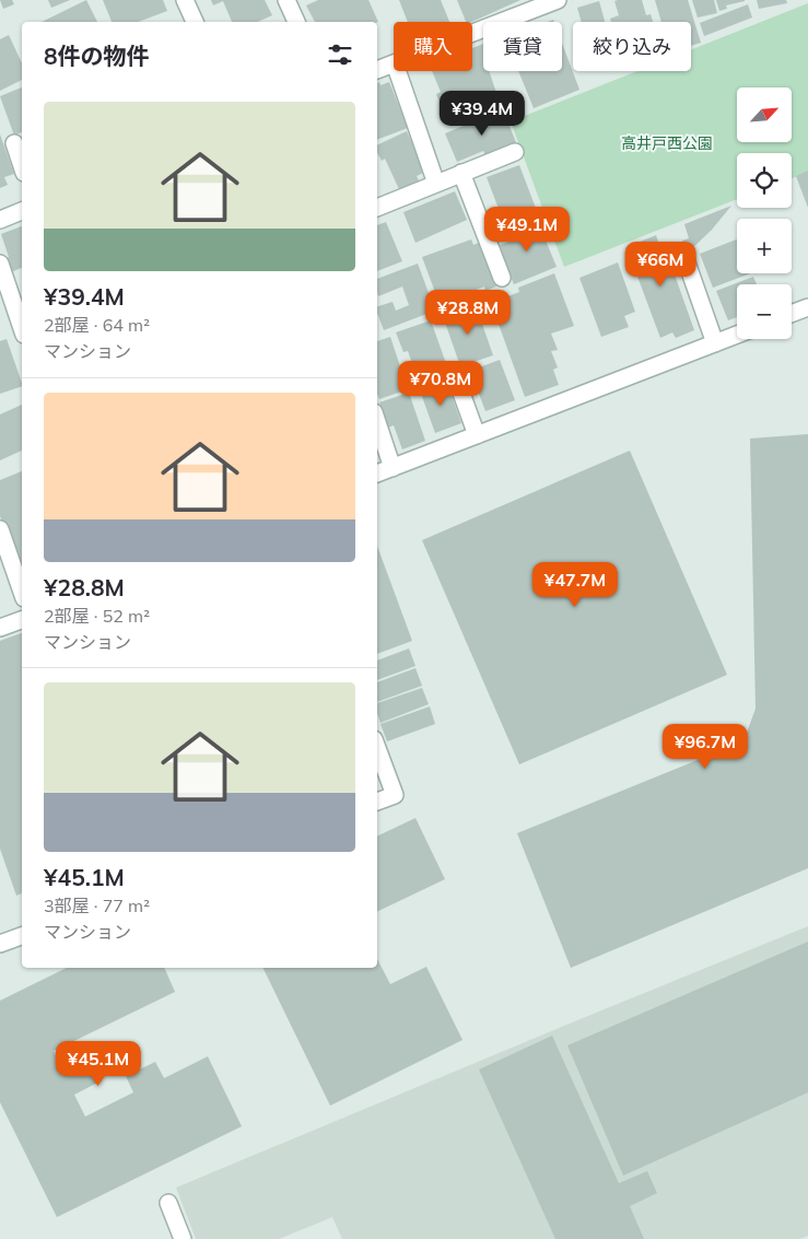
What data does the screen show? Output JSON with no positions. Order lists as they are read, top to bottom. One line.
{"parks":["高井戸西公園"],"north":"top right","page":{"chip":["購入","賃貸","絞り込み"],"heading":"8件の物件","map_buttons":["+","−"],"list":[{"name":"¥39.4M","note":"2部屋 · 64 m² · マンション"},{"name":"¥28.8M","note":"2部屋 · 52 m² · マンション"},{"name":"¥45.1M","note":"3部屋 · 77 m² · マンション"}],"price":["¥39.4M","¥49.1M","¥66M","¥28.8M","¥70.8M","¥47.7M","¥96.7M","¥45.1M"]}}
